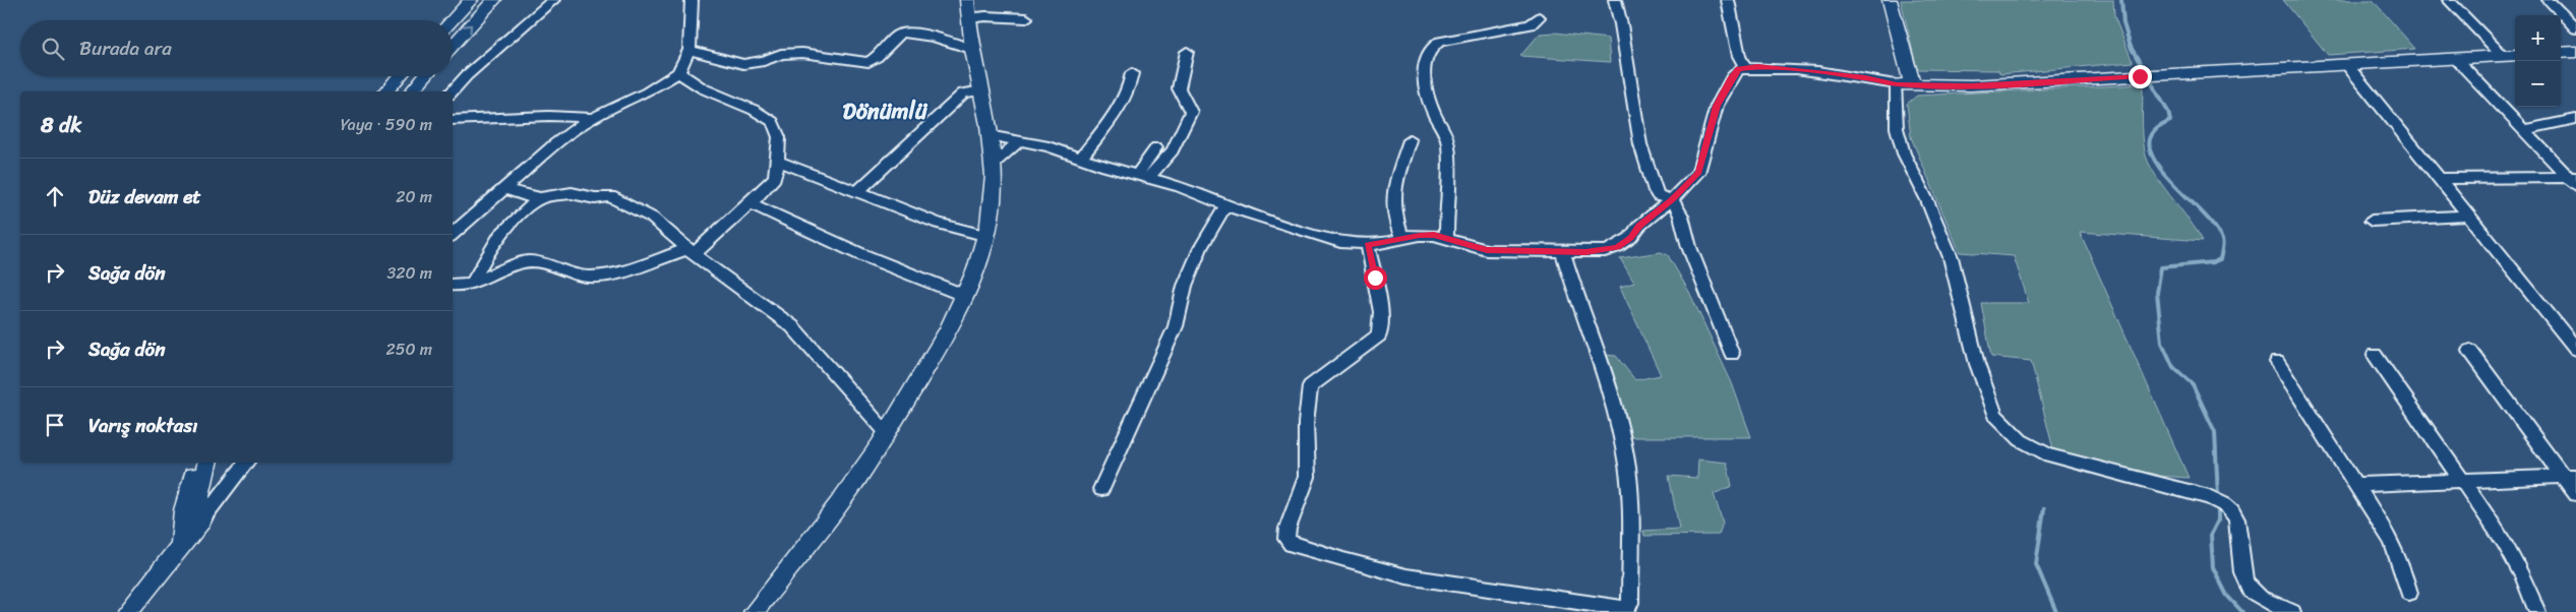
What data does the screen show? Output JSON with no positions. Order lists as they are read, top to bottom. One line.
{"districts":["Dönümlü"],"page":{"map_buttons":["+","−"],"search":"Burada ara","heading":["8 dk","Yaya · 590 m"],"list":[["Düz devam et","20 m"],["Sağa dön","320 m"],["Sağa dön","250 m"],"Varış noktası"]}}
